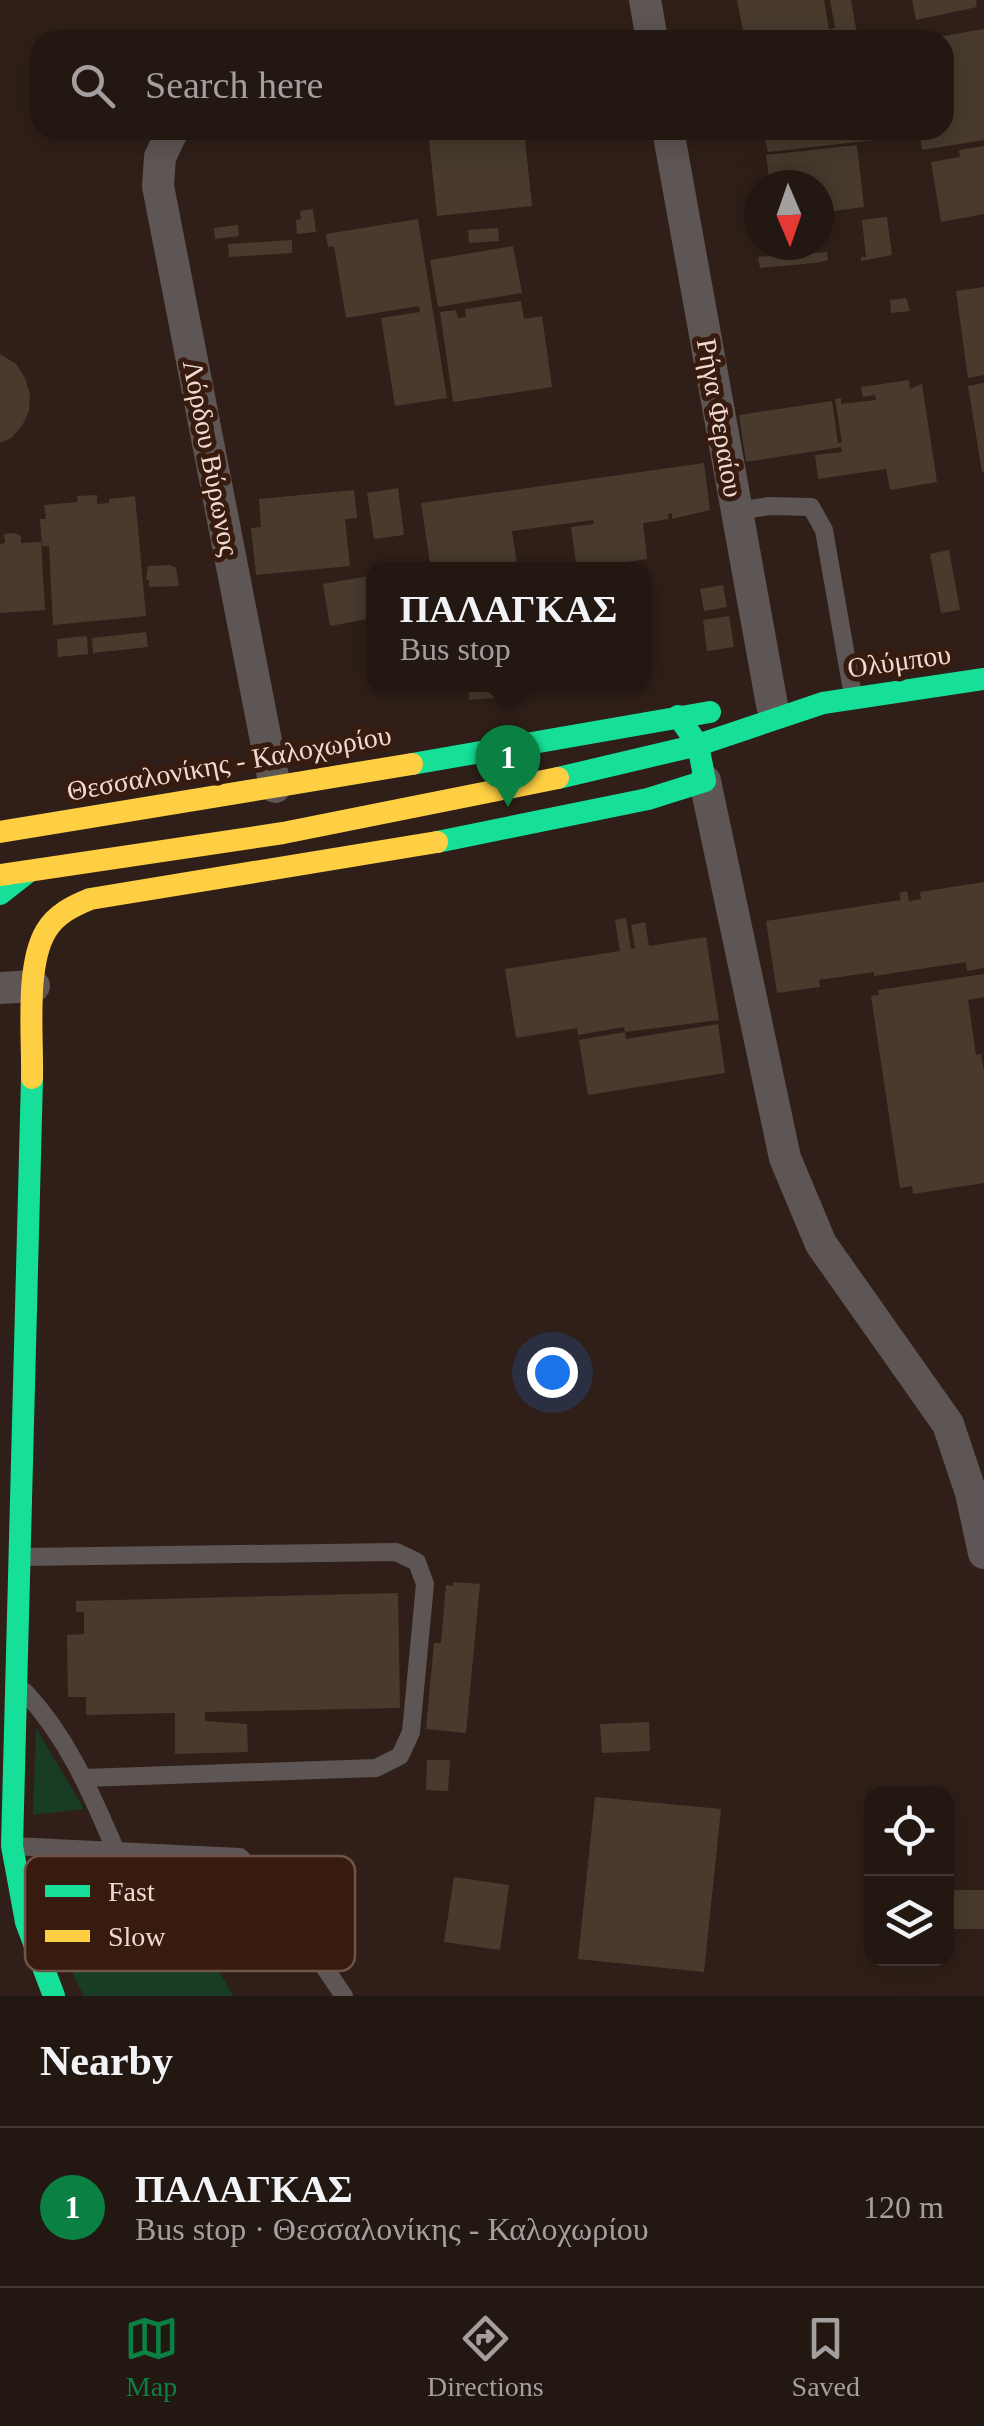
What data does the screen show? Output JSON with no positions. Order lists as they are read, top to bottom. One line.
{"streets":{"main road":["Ολύμπου","Θεσσαλονίκης - Καλοχωρίου"],"street":["Ρήγα Φεραίου","Λόρδου Βύρωνος"]},"crossings":[["Ρήγα Φεραίου","Θεσσαλονίκης - Καλοχωρίου"],["Λόρδου Βύρωνος","Θεσσαλονίκης - Καλοχωρίου"],["Ολύμπου","Θεσσαλονίκης - Καλοχωρίου"]],"legend":["Fast","Slow"],"north":"bottom","page":{"search":"Search here","popup":["ΠΑΛΑΓΚΑΣ","Bus stop"],"pins":"1","heading":"Nearby","list":[{"mark":"1","name":"ΠΑΛΑΓΚΑΣ","note":"Bus stop · Θεσσαλονίκης - Καλοχωρίου","value":"120 m"}],"nav":["Map","Directions","Saved"]}}
